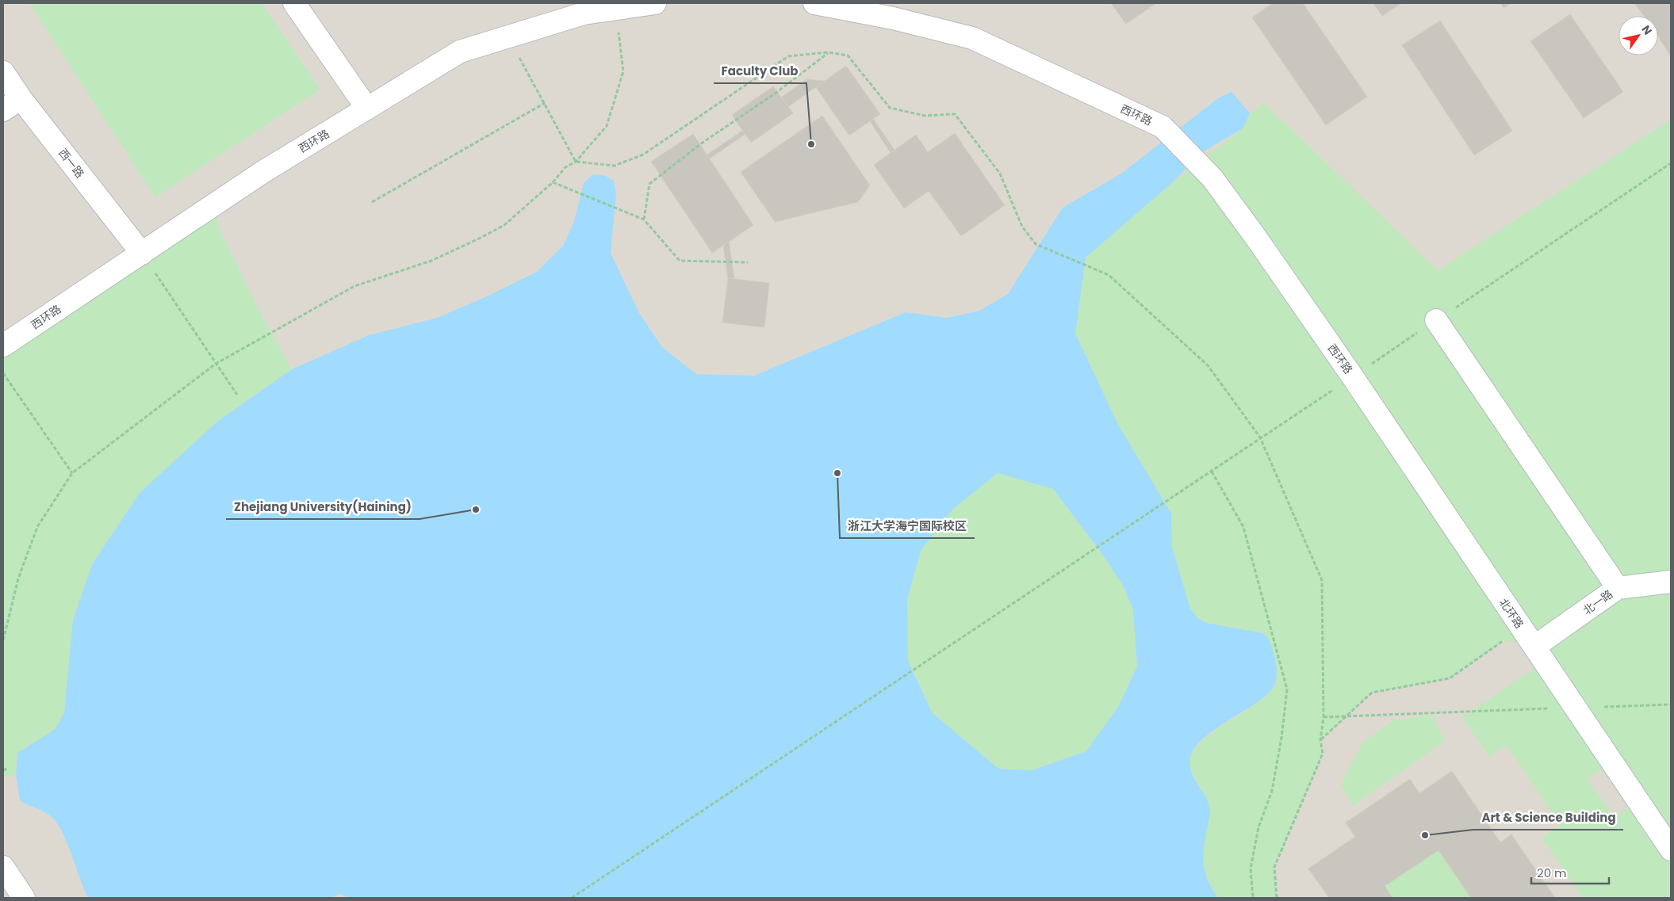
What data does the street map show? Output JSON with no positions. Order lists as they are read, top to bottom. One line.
{"streets":{"street":["西环路","西一路","北一路","北环路"]},"crossings":[["西环路","西一路"],["西环路","北环路"],["北一路","北环路"]],"places":["Faculty Club","浙江大学海宁国际校区","Zhejiang University(Haining)","Art & Science Building"],"scale_bar":"20 m","north":"top right"}
